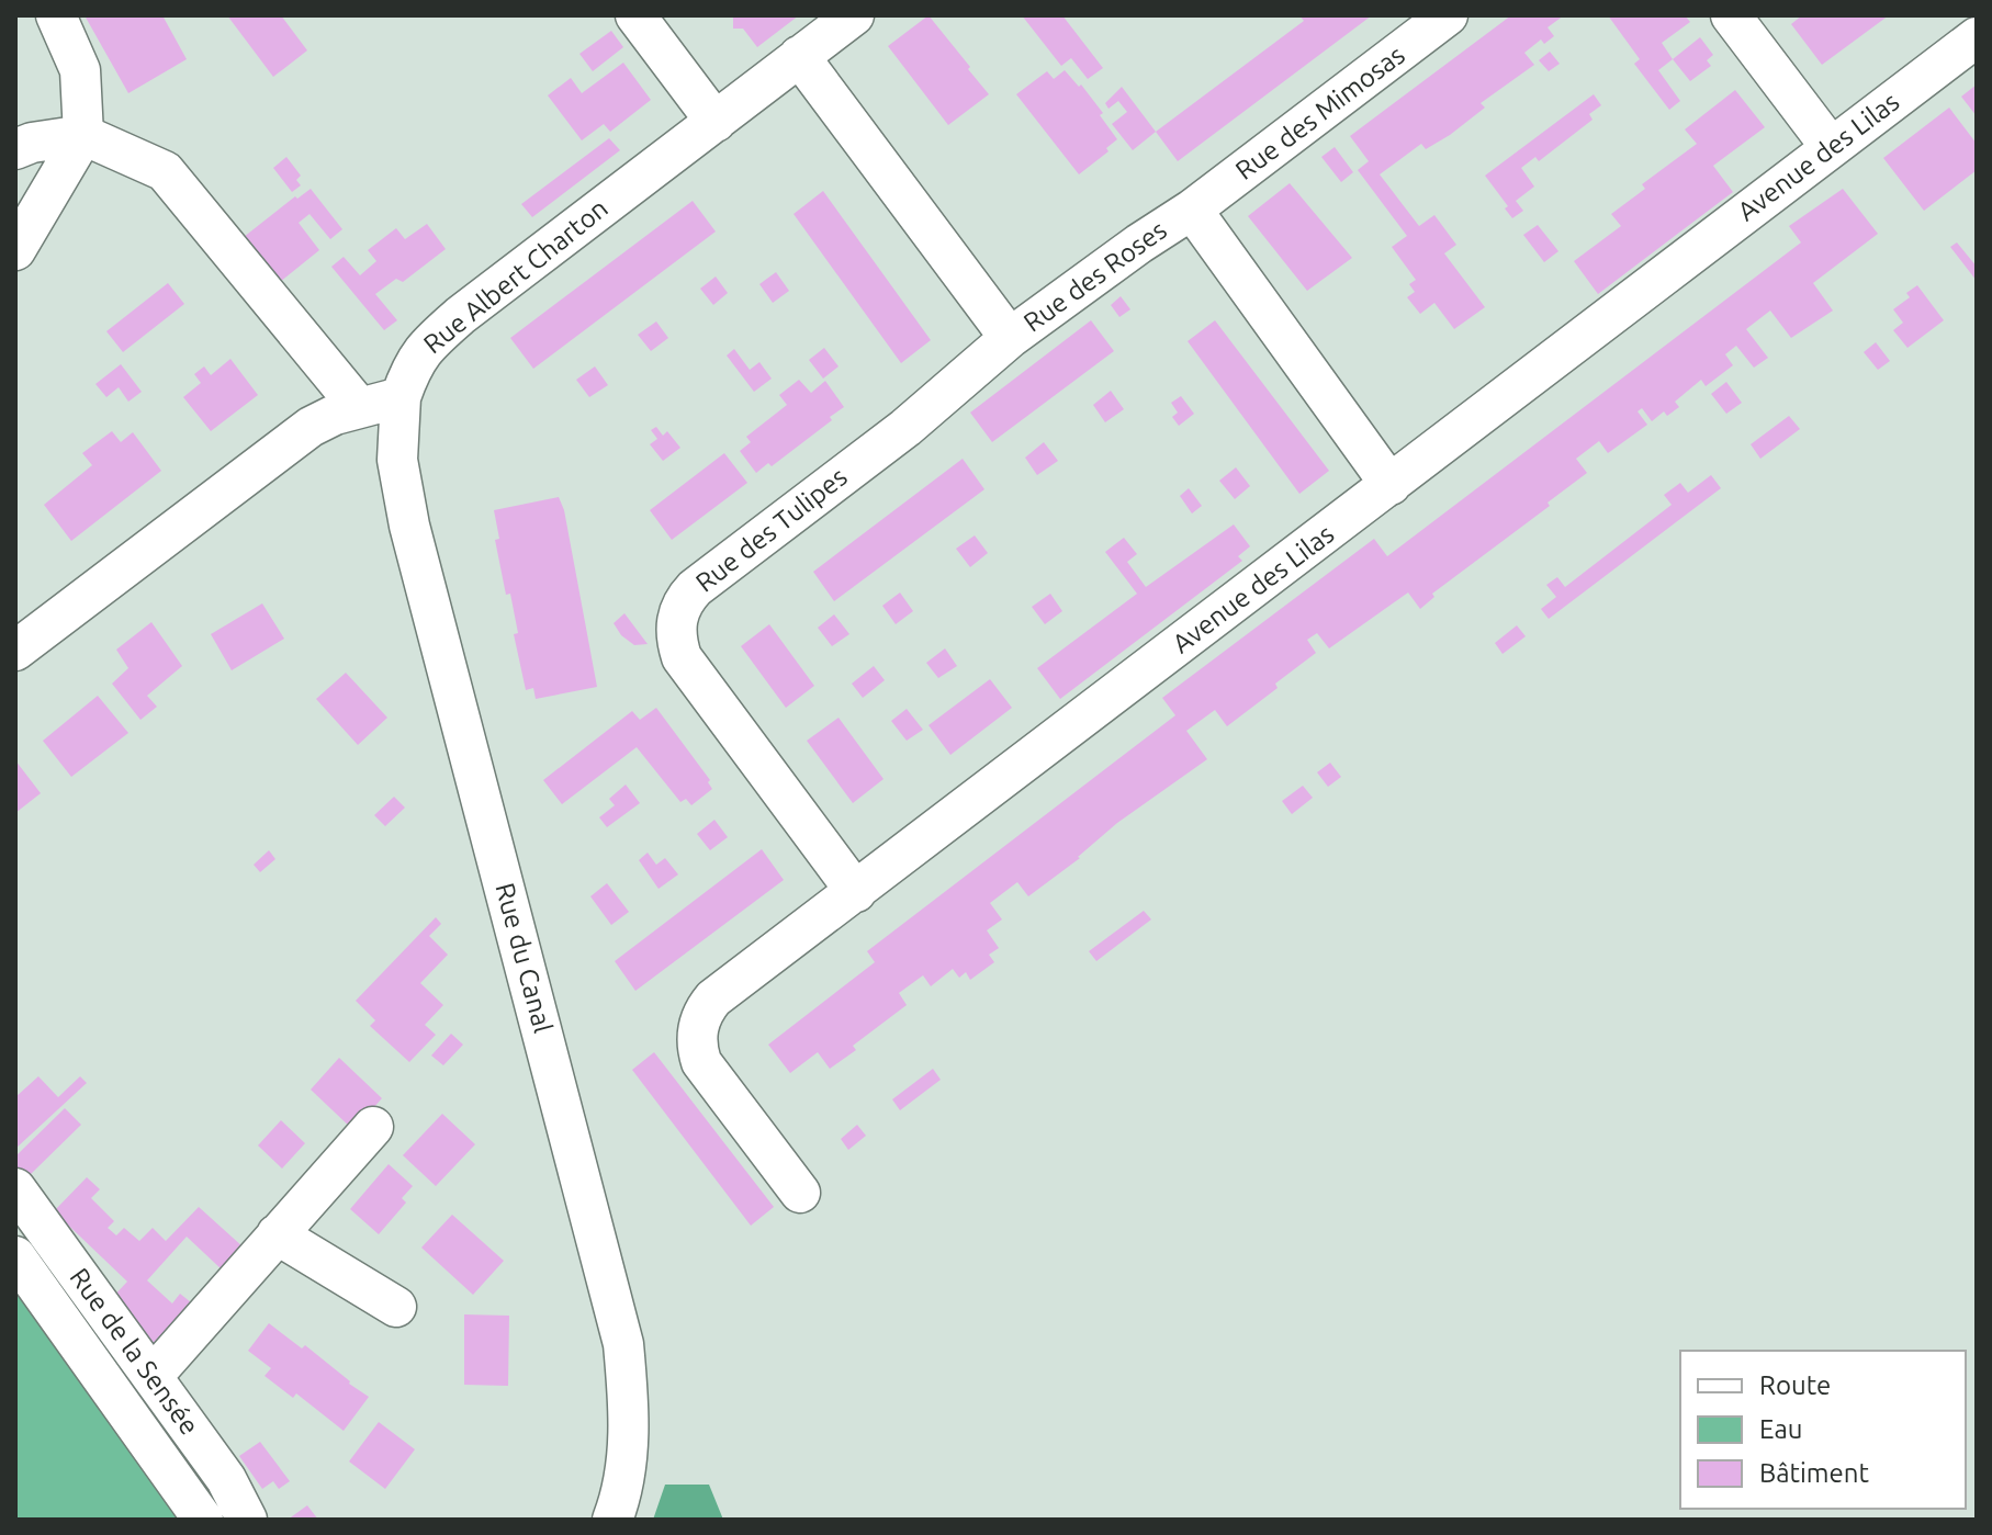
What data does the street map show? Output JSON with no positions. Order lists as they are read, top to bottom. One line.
{"streets":{"street":["Rue des Mimosas","Avenue des Lilas","Rue Albert Charton","Rue des Roses","Rue des Tulipes","Rue du Canal","Rue de la Sensée"]},"crossings":[["Rue des Mimosas","Rue des Roses"],["Avenue des Lilas","Rue des Roses"],["Avenue des Lilas","Rue des Tulipes"],["Rue Albert Charton","Rue des Roses"],["Rue Albert Charton","Rue du Canal"],["Rue des Roses","Rue des Tulipes"]],"legend":["Route","Eau","Bâtiment"]}
